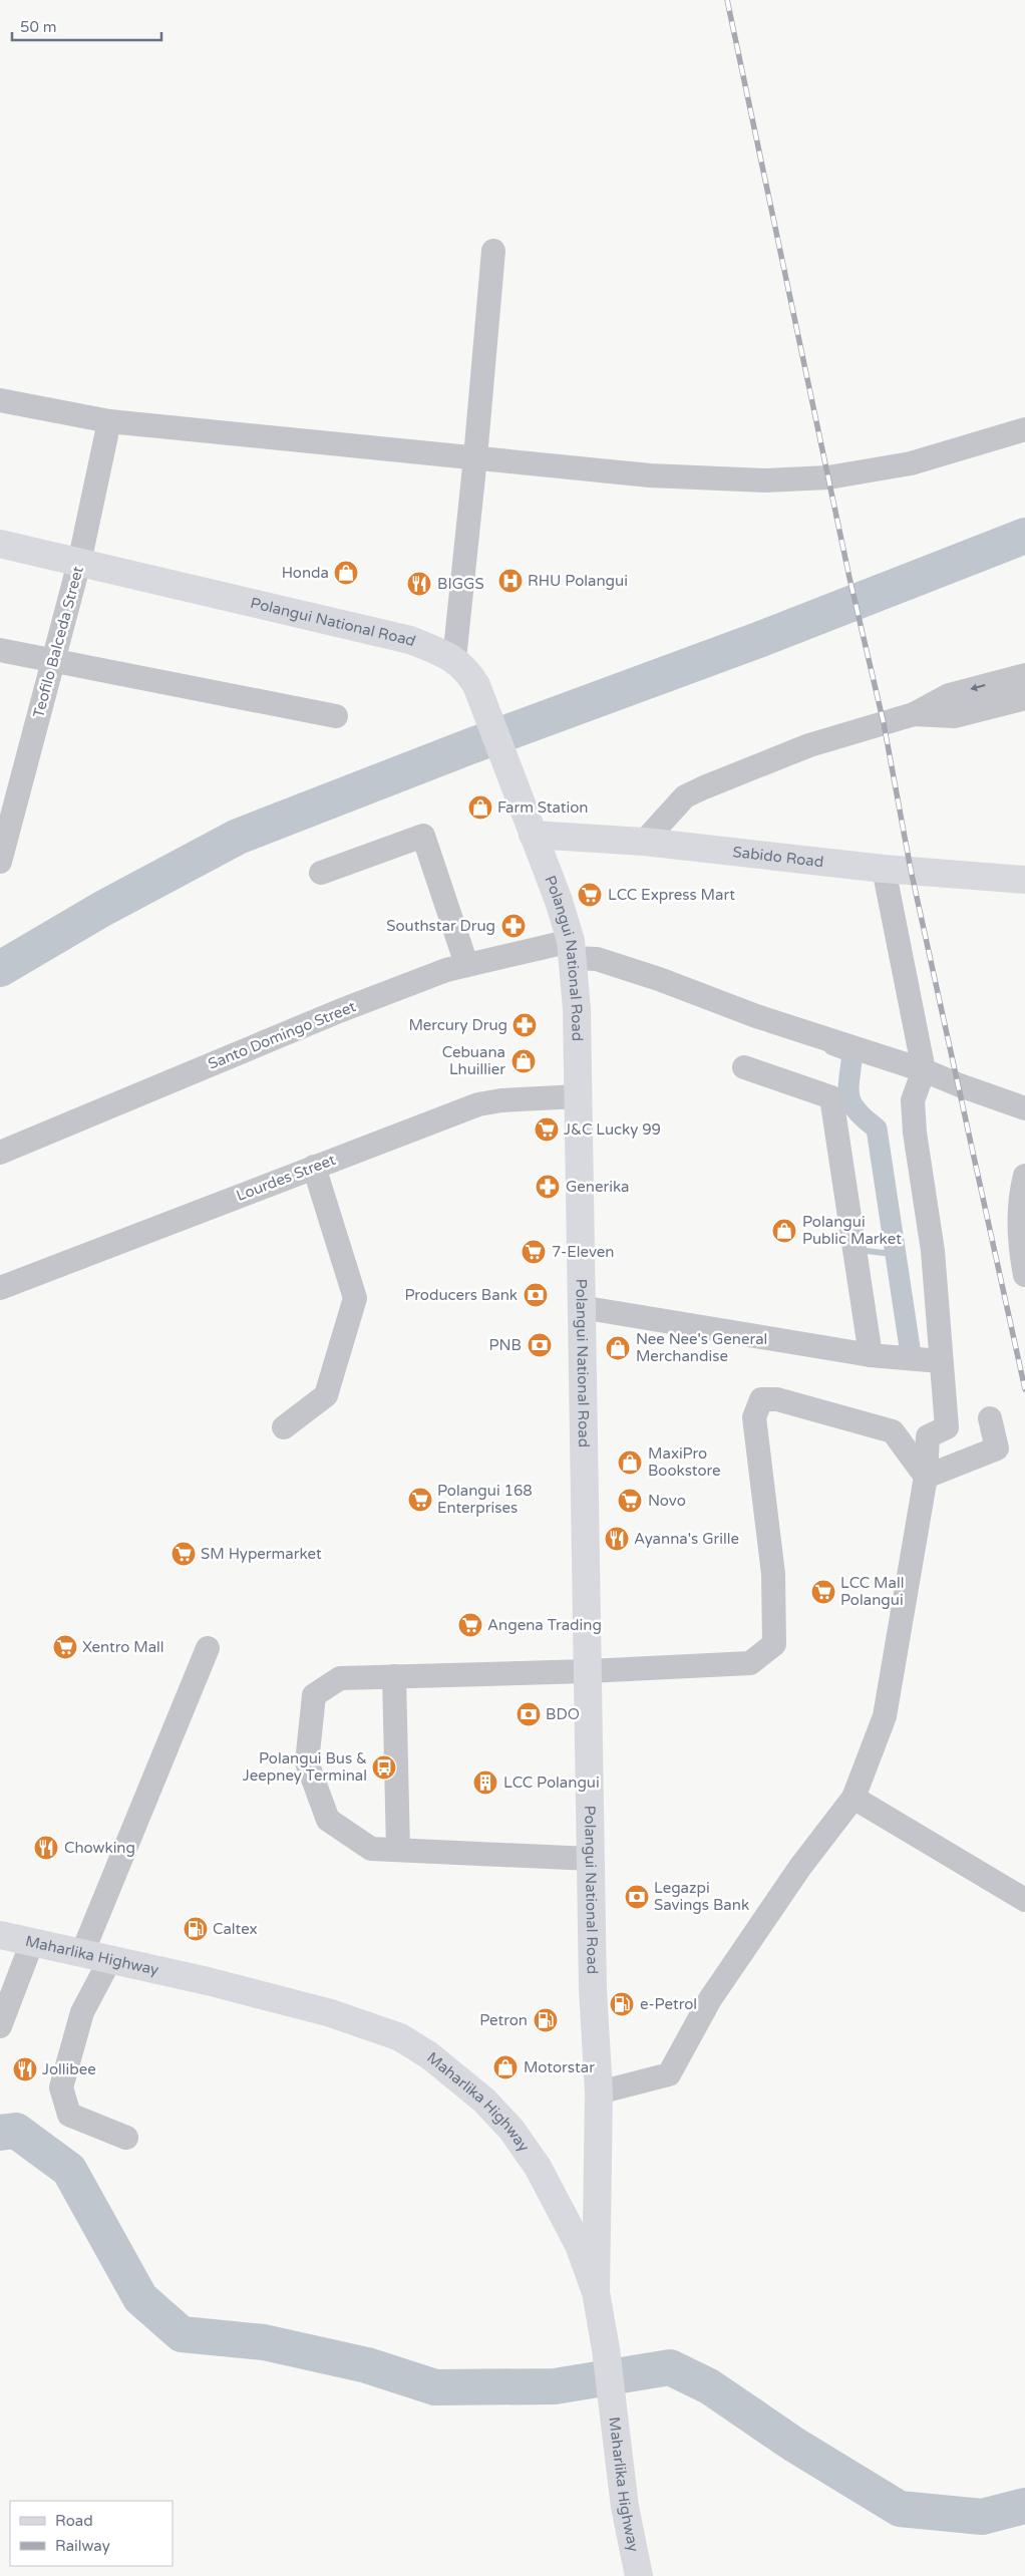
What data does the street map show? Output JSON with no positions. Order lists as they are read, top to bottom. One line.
{"streets":{"main road":["Polangui National Road","Sabido Road","Maharlika Highway"],"street":["Teofilo Balceda Street","Santo Domingo Street","Lourdes Street"]},"crossings":[["Polangui National Road","Teofilo Balceda Street"],["Polangui National Road","Sabido Road"],["Polangui National Road","Santo Domingo Street"],["Polangui National Road","Lourdes Street"],["Polangui National Road","Maharlika Highway"]],"places":{"shop":["Honda","Farm Station","Cebuana Lhuillier","Polangui Public Market","Nee Nee's General Merchandise","MaxiPro Bookstore","Motorstar"],"hospital":["RHU Polangui"],"restaurant":["BIGGS","Ayanna's Grille","Chowking","Jollibee"],"supermarket":["LCC Express Mart","J&C Lucky 99","7-Eleven","Polangui 168 Enterprises","Novo","SM Hypermarket","LCC Mall Polangui","Angena Trading","Xentro Mall"],"pharmacy":["Southstar Drug","Mercury Drug","Generika"],"bank":["Producers Bank","PNB","BDO","Legazpi Savings Bank"],"bus stop":["Polangui Bus & Jeepney Terminal"],"building":["LCC Polangui"],"fuel station":["Caltex","e-Petrol","Petron"]},"legend":["Road","Railway"],"scale_bar":"50 m"}
